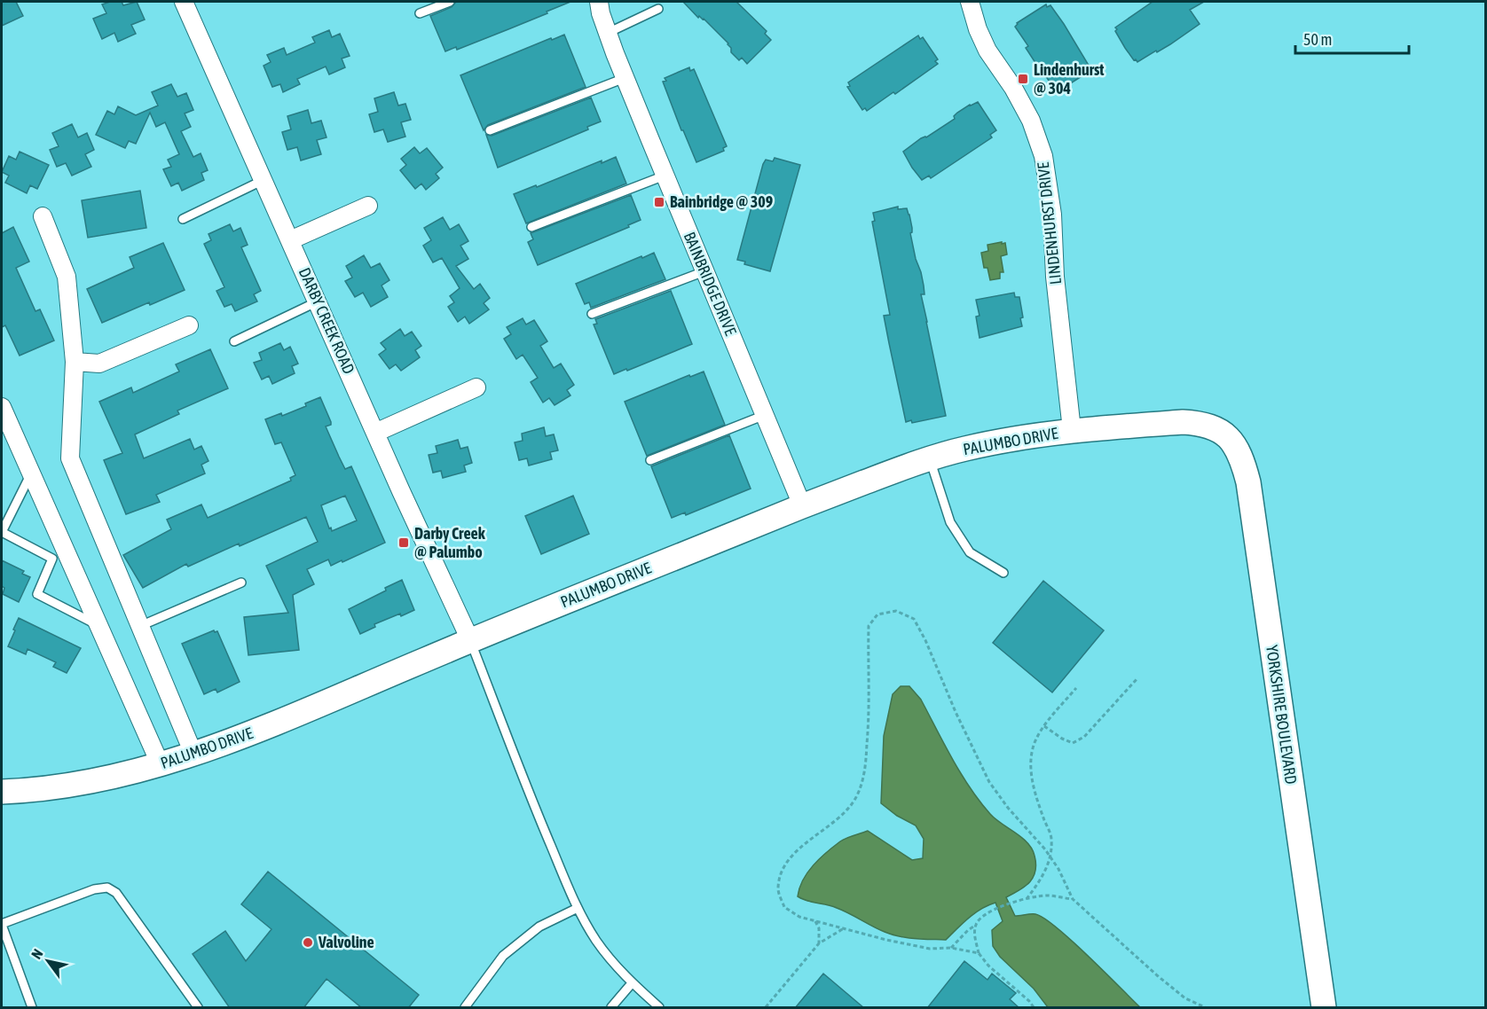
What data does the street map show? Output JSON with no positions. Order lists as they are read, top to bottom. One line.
{"streets":{"street":["LINDENHURST DRIVE","BAINBRIDGE DRIVE","DARBY CREEK ROAD","PALUMBO DRIVE","YORKSHIRE BOULEVARD"]},"crossings":[["LINDENHURST DRIVE","PALUMBO DRIVE"],["BAINBRIDGE DRIVE","PALUMBO DRIVE"],["DARBY CREEK ROAD","PALUMBO DRIVE"],["PALUMBO DRIVE","YORKSHIRE BOULEVARD"]],"places":{"transit":["Lindenhurst @ 304","Bainbridge @ 309","Darby Creek @ Palumbo"],"other":["Valvoline"]},"scale_bar":"50 m","north":"top left"}
